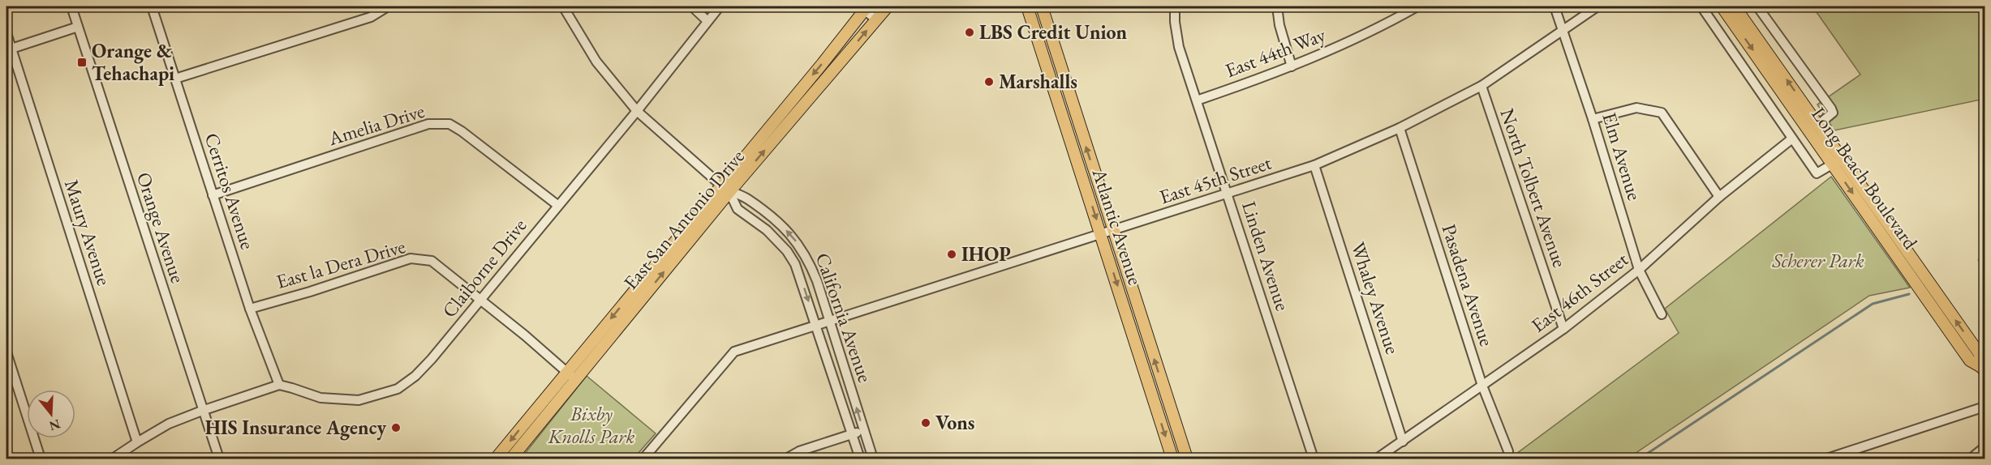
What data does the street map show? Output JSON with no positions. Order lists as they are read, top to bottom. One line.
{"streets":{"main road":["Long Beach Boulevard","East San Antonio Drive","Atlantic Avenue"],"street":["East 44th Way","Amelia Drive","Elm Avenue","East 45th Street","North Tolbert Avenue","Cerritos Avenue","Orange Avenue","Maury Avenue","Linden Avenue","East la Dera Drive","Claiborne Drive","Pasadena Avenue","East 46th Street","Whaley Avenue","California Avenue"]},"crossings":[["East 44th Way","Linden Avenue"],["Amelia Drive","Cerritos Avenue"],["Amelia Drive","Claiborne Drive"],["Elm Avenue","East 45th Street"],["Elm Avenue","East 46th Street"],["East 45th Street","North Tolbert Avenue"],["East 45th Street","Atlantic Avenue"],["East 45th Street","Linden Avenue"],["East 45th Street","Pasadena Avenue"],["East 45th Street","Whaley Avenue"],["East 45th Street","California Avenue"],["North Tolbert Avenue","East 46th Street"],["Cerritos Avenue","East la Dera Drive"],["Cerritos Avenue","Claiborne Drive"],["East San Antonio Drive","East la Dera Drive"],["East San Antonio Drive","California Avenue"],["East la Dera Drive","Claiborne Drive"],["Claiborne Drive","California Avenue"],["Pasadena Avenue","East 46th Street"],["East 46th Street","Whaley Avenue"]],"parks":["Scherer Park","Bixby Knolls Park"],"places":{"other":["LBS Credit Union","Marshalls","IHOP","Vons","HIS Insurance Agency"],"transit":["Orange & Tehachapi"]},"north":"bottom"}
